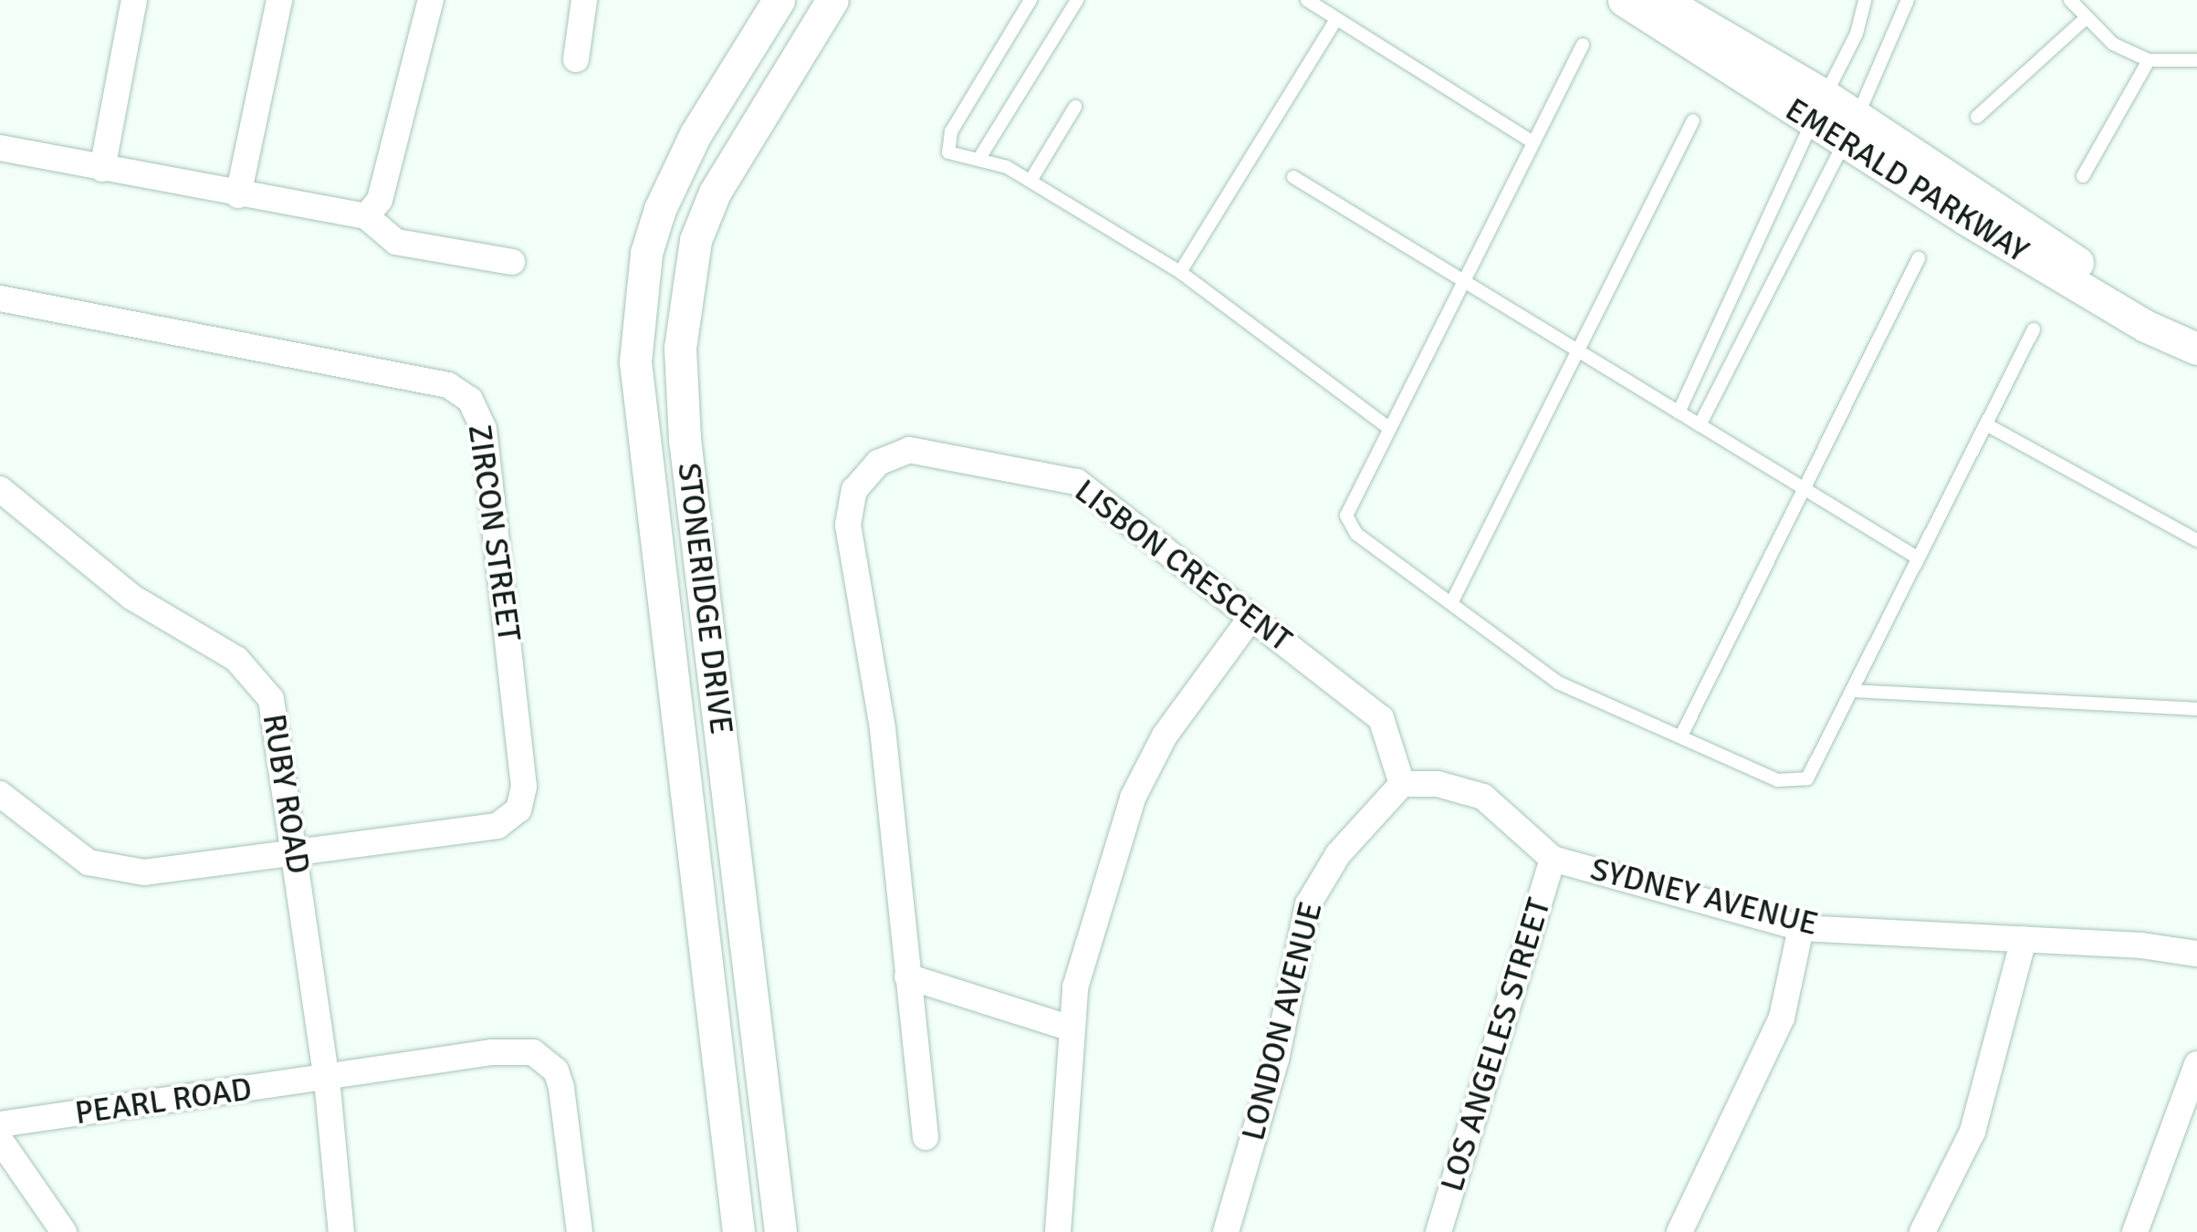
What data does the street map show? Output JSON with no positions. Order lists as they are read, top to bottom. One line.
{"streets":{"street":["EMERALD PARKWAY","ZIRCON STREET","LISBON CRESCENT","STONERIDGE DRIVE","RUBY ROAD","SYDNEY AVENUE","LONDON AVENUE","LOS ANGELES STREET","PEARL ROAD"]},"crossings":[["ZIRCON STREET","RUBY ROAD"],["LISBON CRESCENT","SYDNEY AVENUE"],["LISBON CRESCENT","LONDON AVENUE"],["RUBY ROAD","PEARL ROAD"],["SYDNEY AVENUE","LONDON AVENUE"],["SYDNEY AVENUE","LOS ANGELES STREET"]]}
